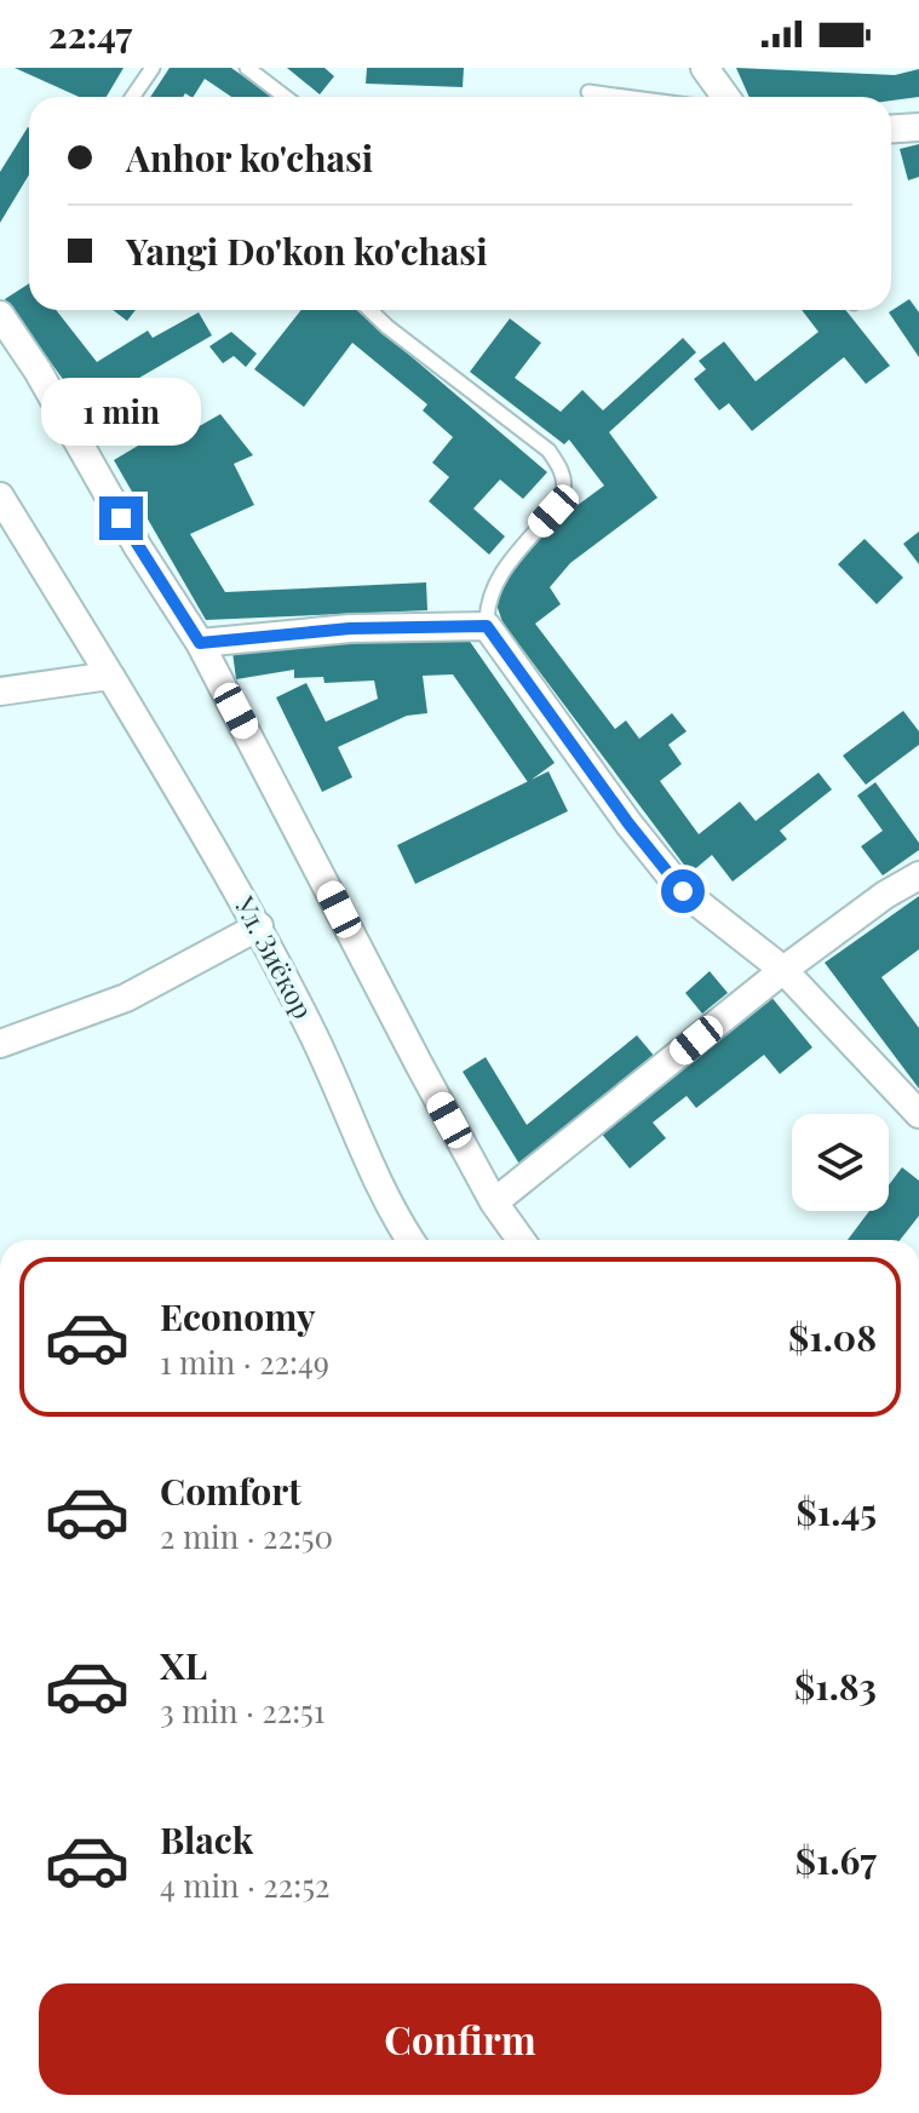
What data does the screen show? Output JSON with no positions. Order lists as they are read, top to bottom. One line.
{"streets":{"street":["Ул. Зиёкор"]},"page":{"status":"22:47","banner":["Anhor ko'chasi","Yangi Do'kon ko'chasi"],"bubble":"1 min","list":[{"name":"Economy","note":"1 min · 22:49","value":"$1.08"},{"name":"Comfort","note":"2 min · 22:50","value":"$1.45"},{"name":"XL","note":"3 min · 22:51","value":"$1.83"},{"name":"Black","note":"4 min · 22:52","value":"$1.67"}],"buttons":"Confirm"}}
